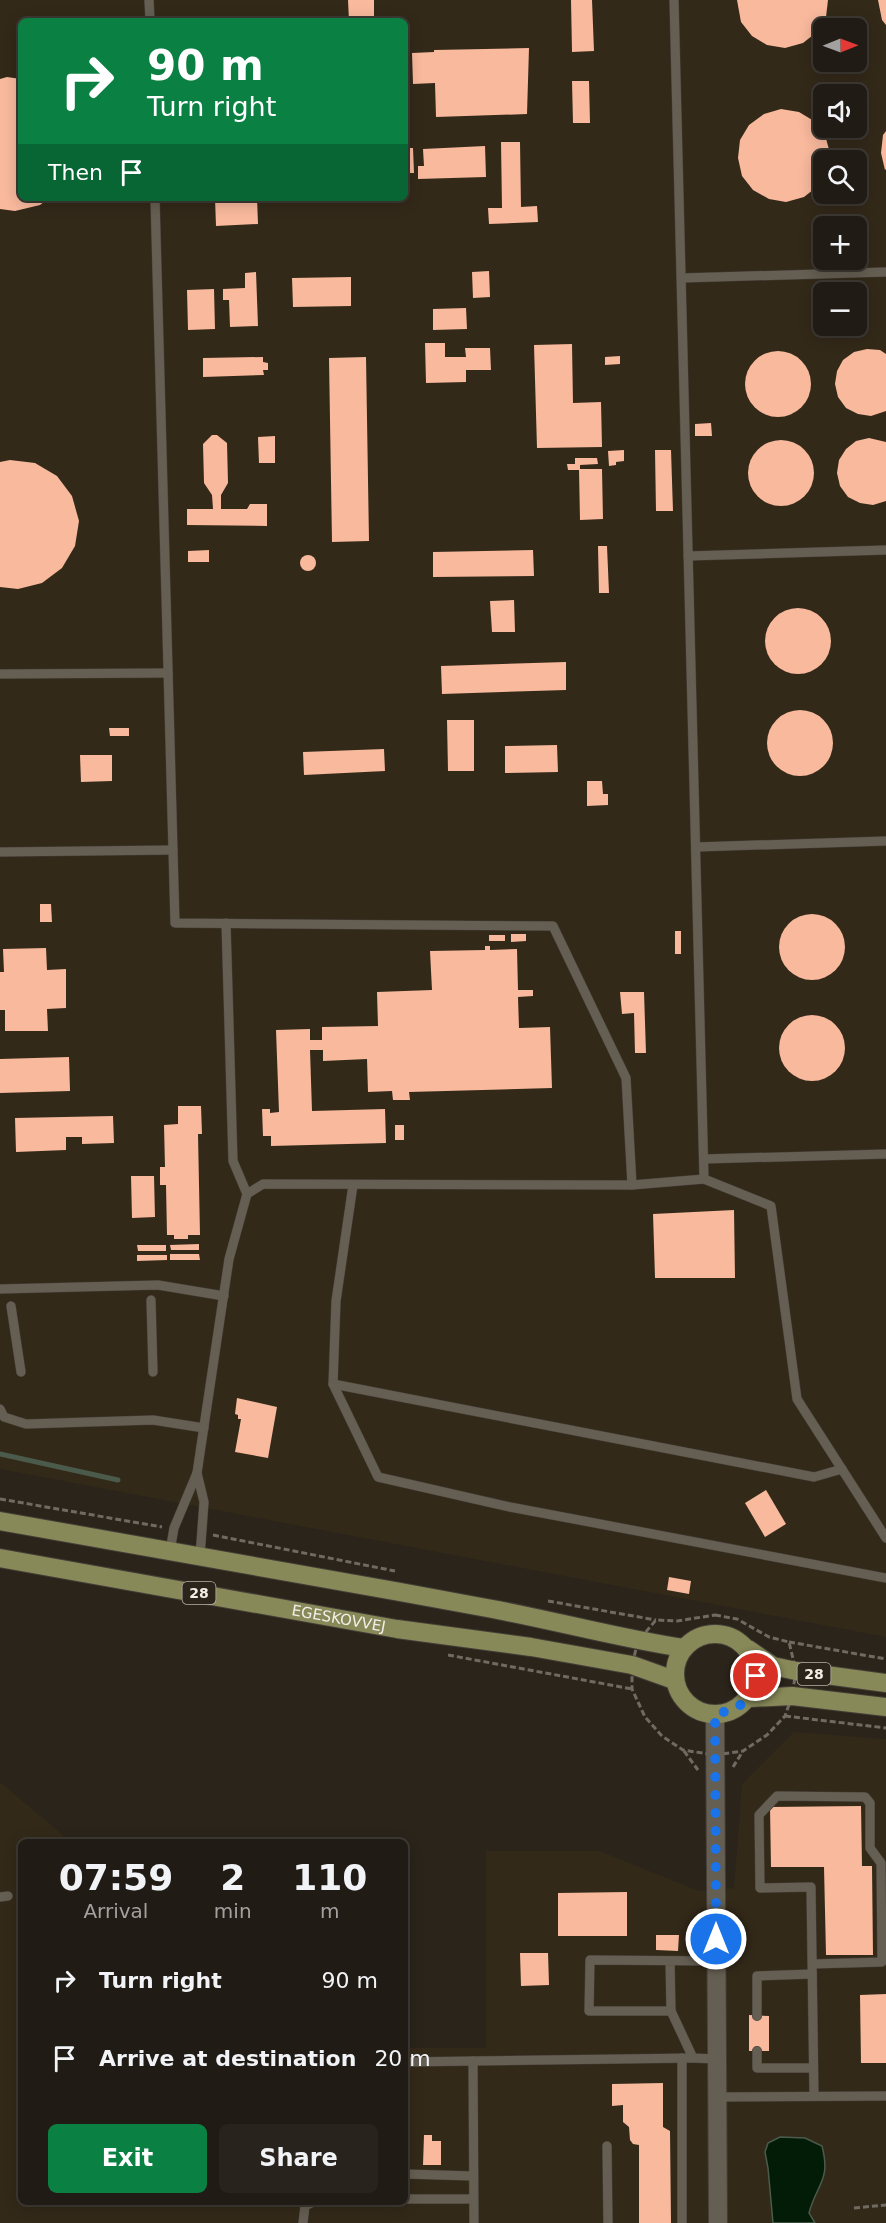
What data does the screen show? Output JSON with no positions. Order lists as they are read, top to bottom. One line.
{"streets":{"main road":["28","EGESKOVVEJ"]},"crossings":[["28","EGESKOVVEJ"]],"north":"right","page":{"map_buttons":["+","−"],"turn":["90 m","Turn right"],"then":"Then","eta":["07:59","Arrival","2","min","110","m"],"list":[{"name":"Turn right","value":"90 m"},{"name":"Arrive at destination","value":"20 m"}],"buttons":["Exit","Share"]}}
